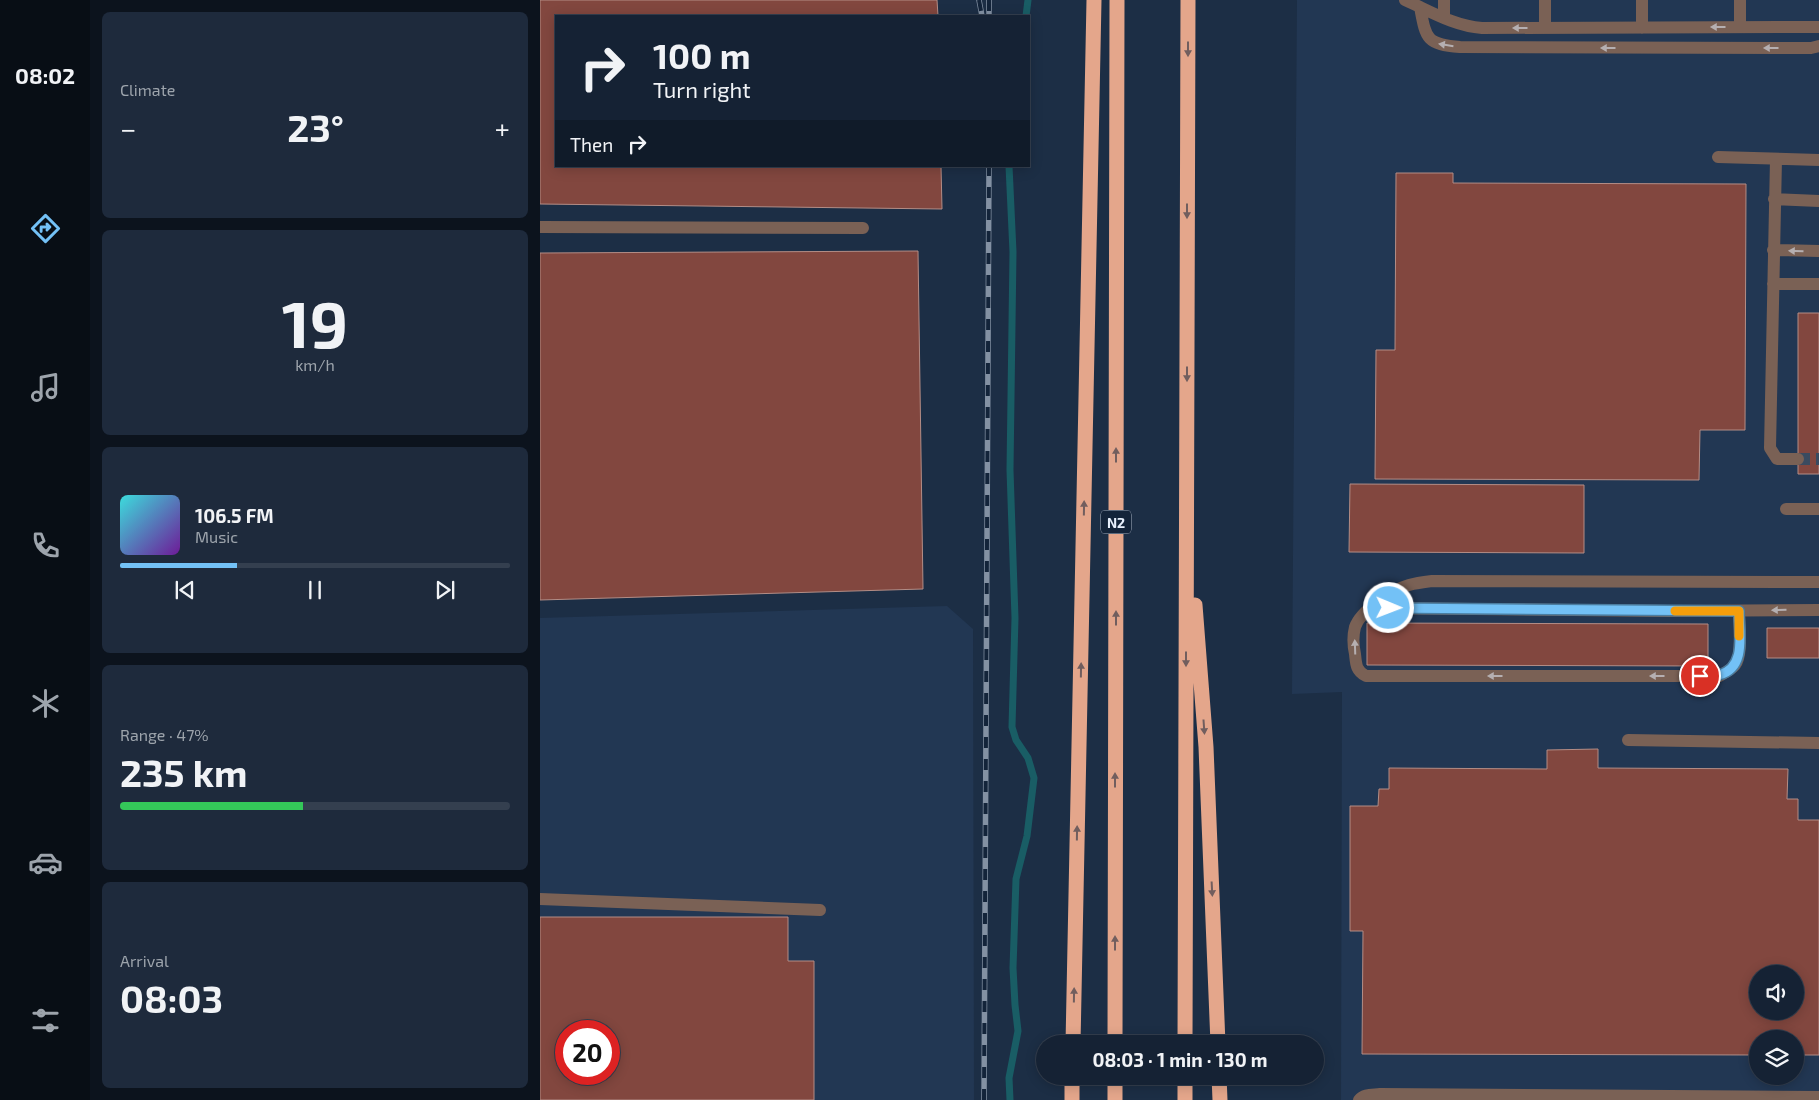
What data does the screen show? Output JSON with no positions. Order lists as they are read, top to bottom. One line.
{"streets":{"highway":["N2"]},"page":{"tabs":"08:02","tile":["Climate",["19","km/h"],["Range · 47%","235 km"],["Arrival","08:03"]],"turn":["100 m","Turn right"],"heat":["−","23°","+"],"then":"Then","song":["106.5 FM","Music"],"limit":"20","trip":"08:03 · 1 min · 130 m"}}
